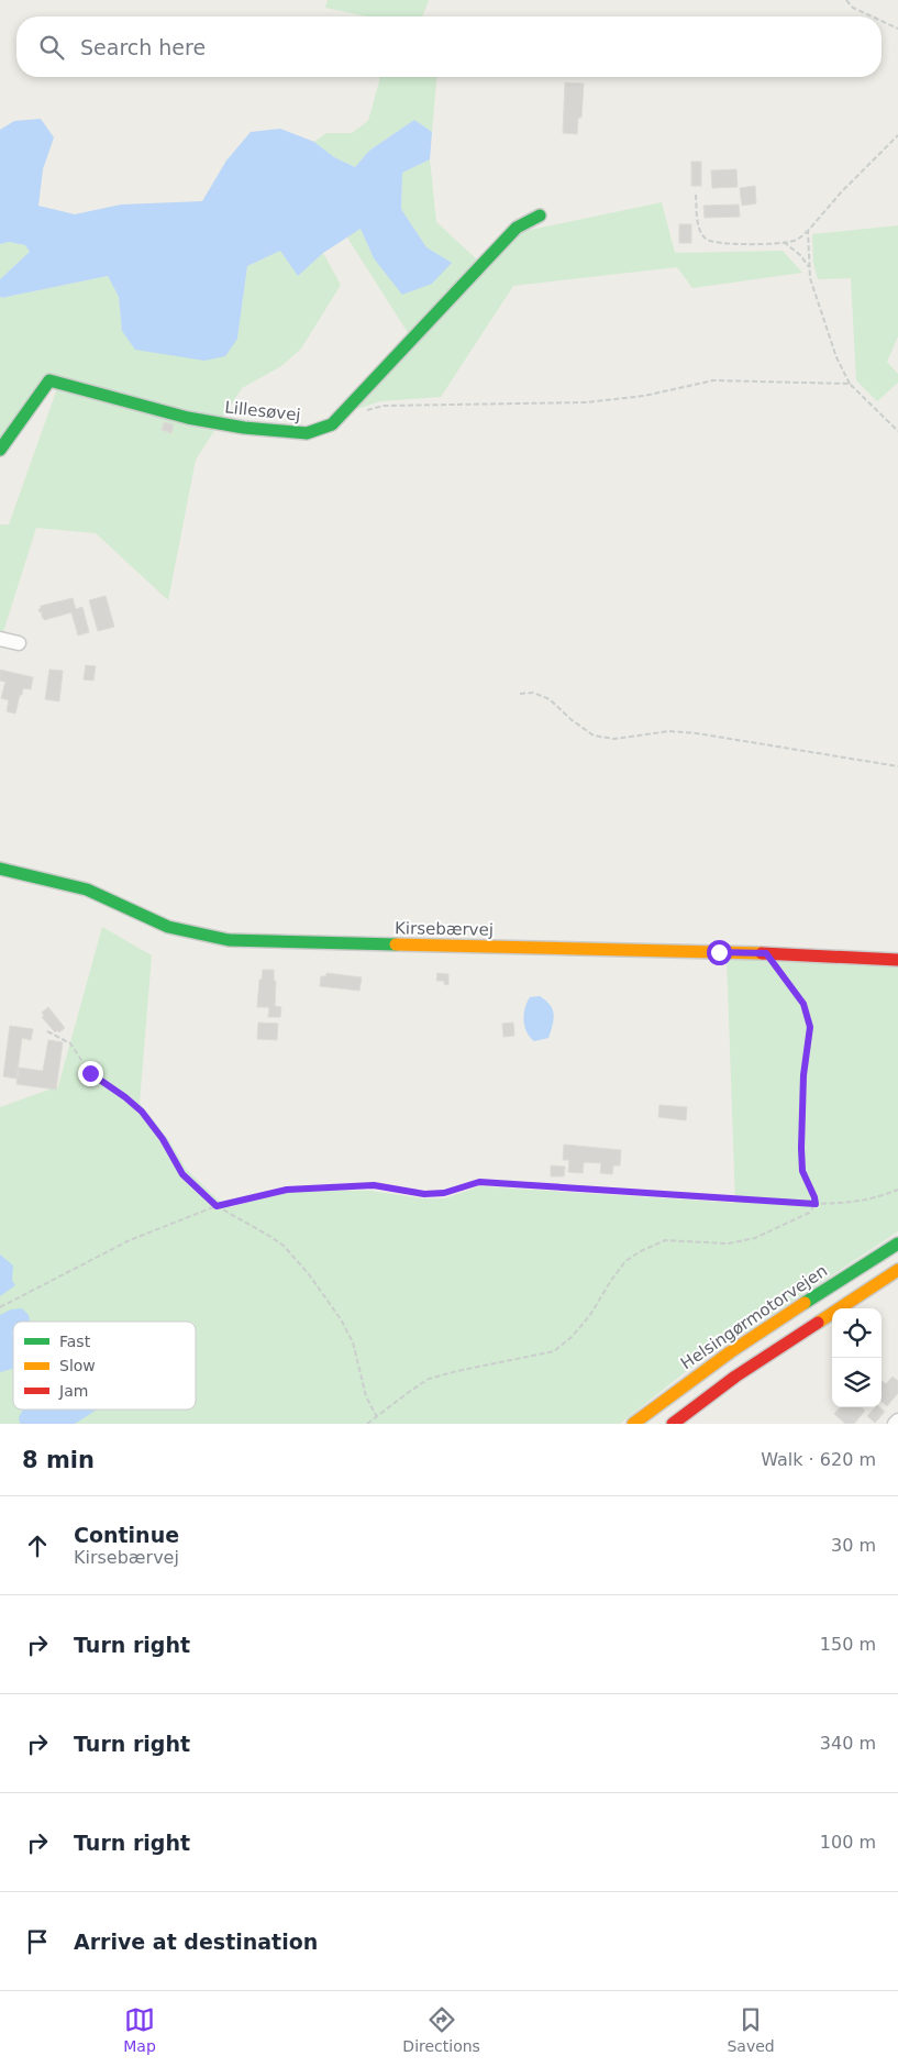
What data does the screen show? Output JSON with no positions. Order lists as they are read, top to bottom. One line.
{"streets":{"main road":["Lillesøvej","Kirsebærvej","Helsingørmotorvejen"]},"legend":["Fast","Slow","Jam"],"page":{"search":"Search here","heading":["8 min","Walk · 620 m"],"list":[["Continue","Kirsebærvej","30 m"],["Turn right","150 m"],["Turn right","340 m"],["Turn right","100 m"],"Arrive at destination"],"nav":["Map","Directions","Saved"]}}
